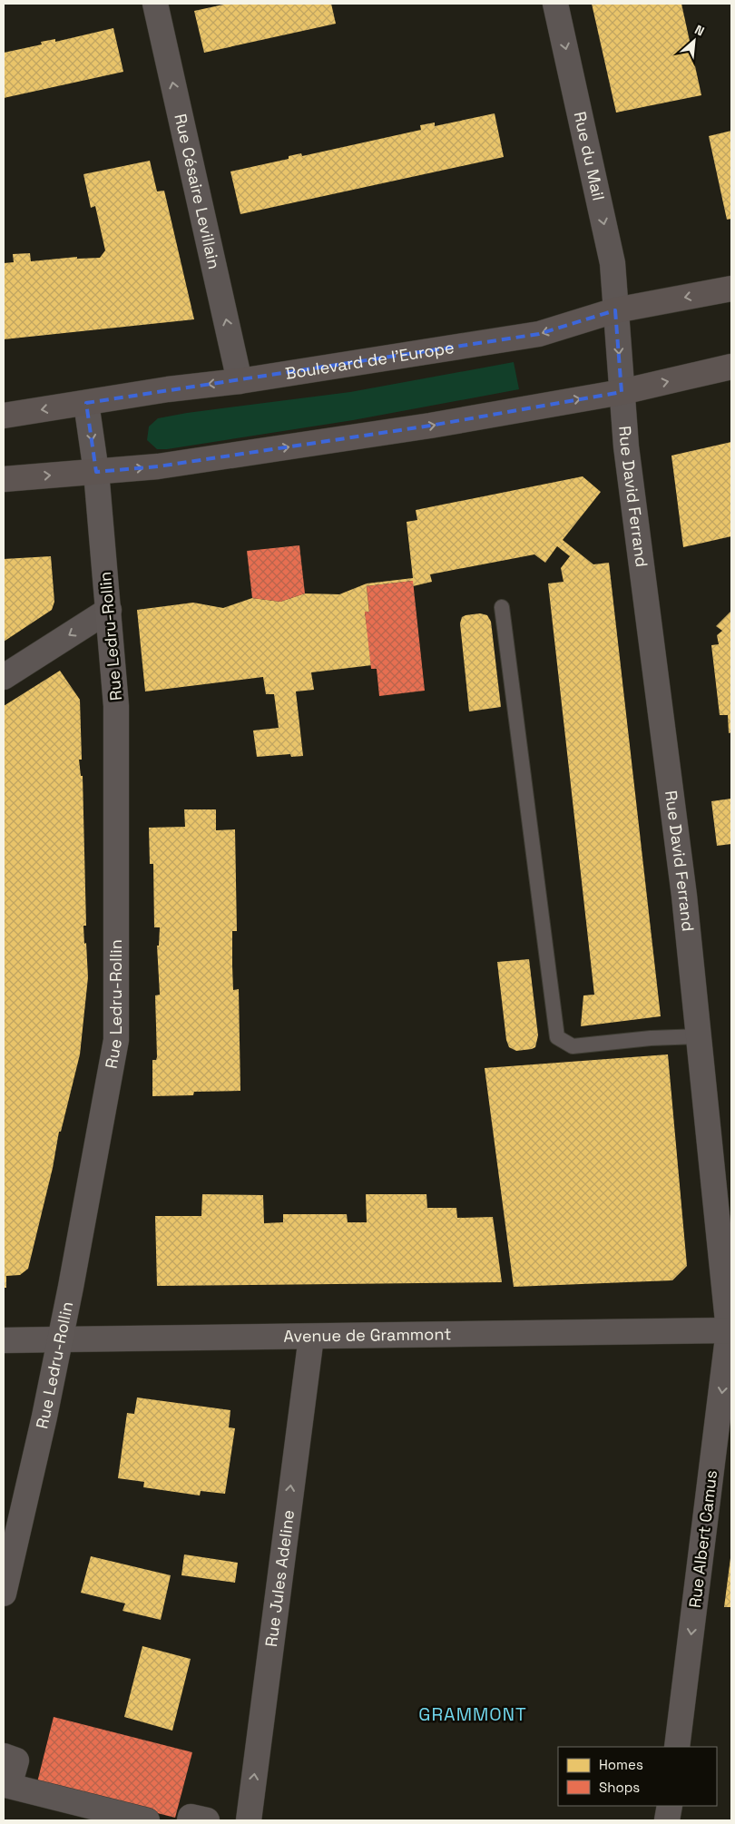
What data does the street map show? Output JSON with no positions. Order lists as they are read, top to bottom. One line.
{"streets":{"main road":["Boulevard de l'Europe"],"street":["Rue du Mail","Rue Césaire Levillain","Rue David Ferrand","Rue Ledru-Rollin","Avenue de Grammont","Rue Albert Camus","Rue Jules Adeline"]},"crossings":[["Rue du Mail","Boulevard de l'Europe"],["Rue du Mail","Rue David Ferrand"],["Rue Césaire Levillain","Boulevard de l'Europe"],["Boulevard de l'Europe","Rue Ledru-Rollin"],["Rue David Ferrand","Avenue de Grammont"],["Rue David Ferrand","Rue Albert Camus"],["Rue Ledru-Rollin","Avenue de Grammont"],["Avenue de Grammont","Rue Albert Camus"],["Avenue de Grammont","Rue Jules Adeline"]],"one_way":["Rue du Mail","Rue Césaire Levillain","Rue Albert Camus","Rue Jules Adeline"],"districts":["GRAMMONT"],"legend":["Homes","Shops"],"north":"top right"}
